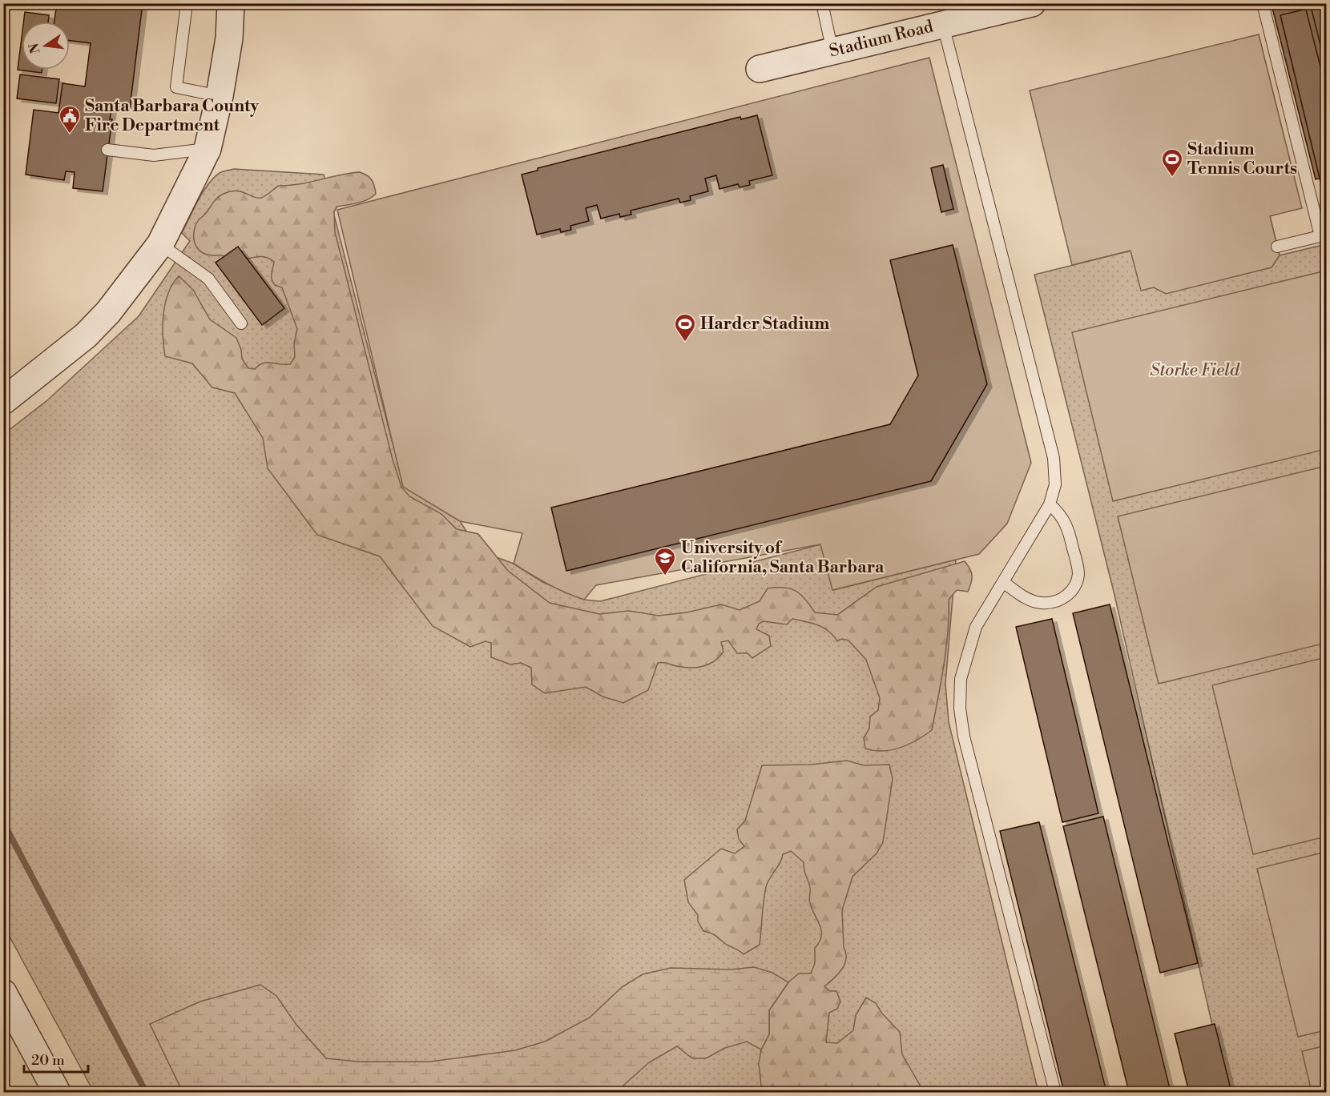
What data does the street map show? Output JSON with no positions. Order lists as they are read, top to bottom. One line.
{"streets":{"street":["Stadium Road"]},"parks":["Storke Field"],"places":{"public building":["Santa Barbara County Fire Department"],"sports":["Stadium Tennis Courts","Harder Stadium"],"school or university":["University of California, Santa Barbara"]},"scale_bar":"20 m","north":"left"}
